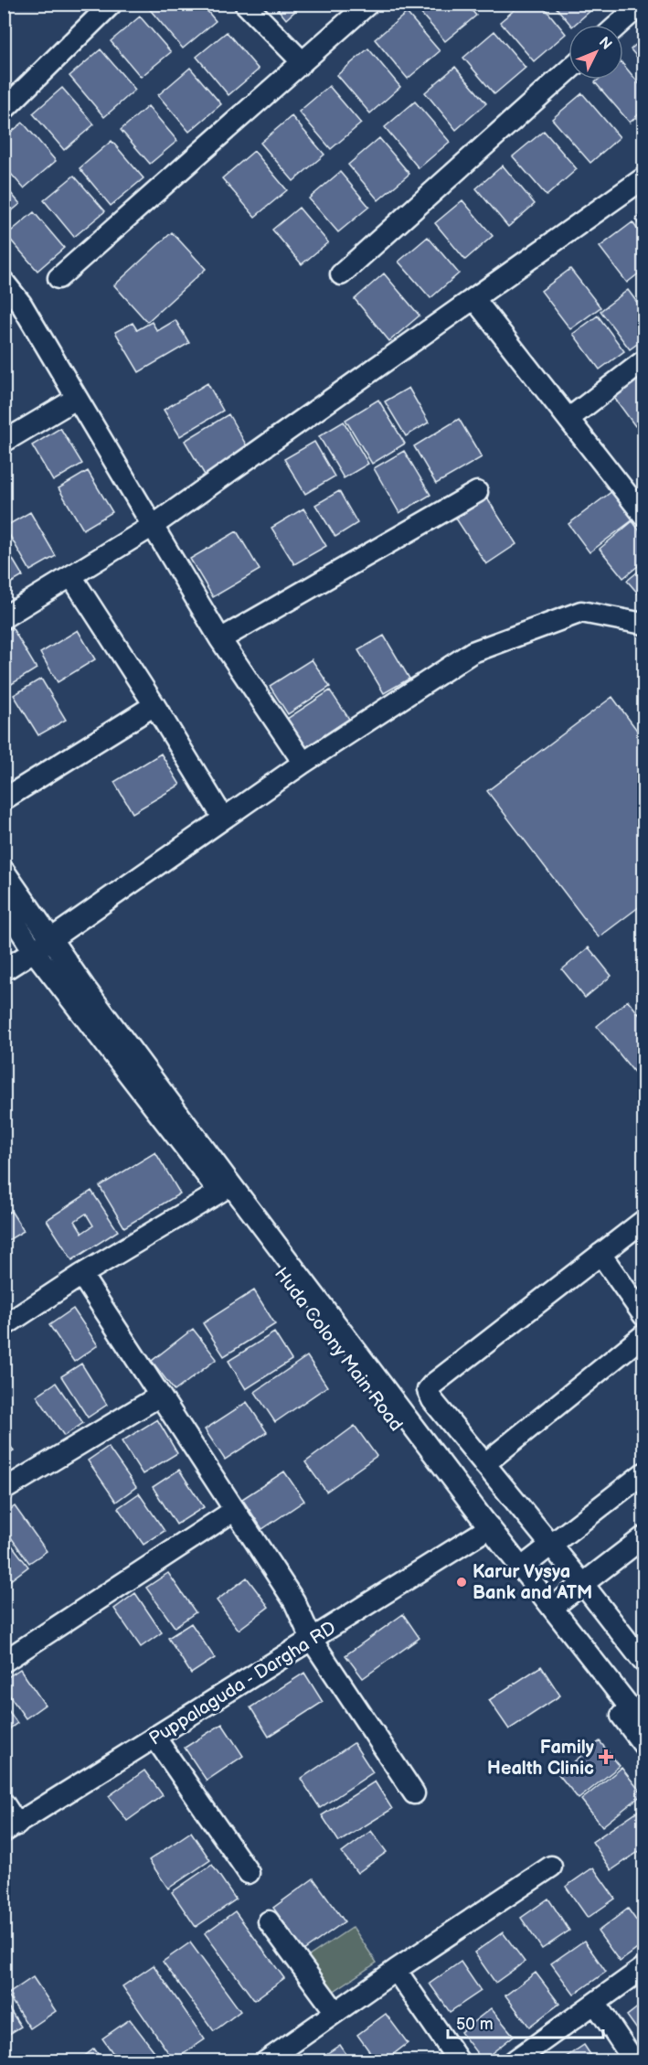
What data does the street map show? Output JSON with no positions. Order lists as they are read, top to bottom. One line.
{"streets":{"street":["Huda Colony Main Road","Puppalaguda - Dargha RD"]},"crossings":[["Huda Colony Main Road","Puppalaguda - Dargha RD"]],"places":{"other":["Karur Vysya Bank and ATM"],"health":["Family Health Clinic"]},"scale_bar":"50 m","north":"top right"}
